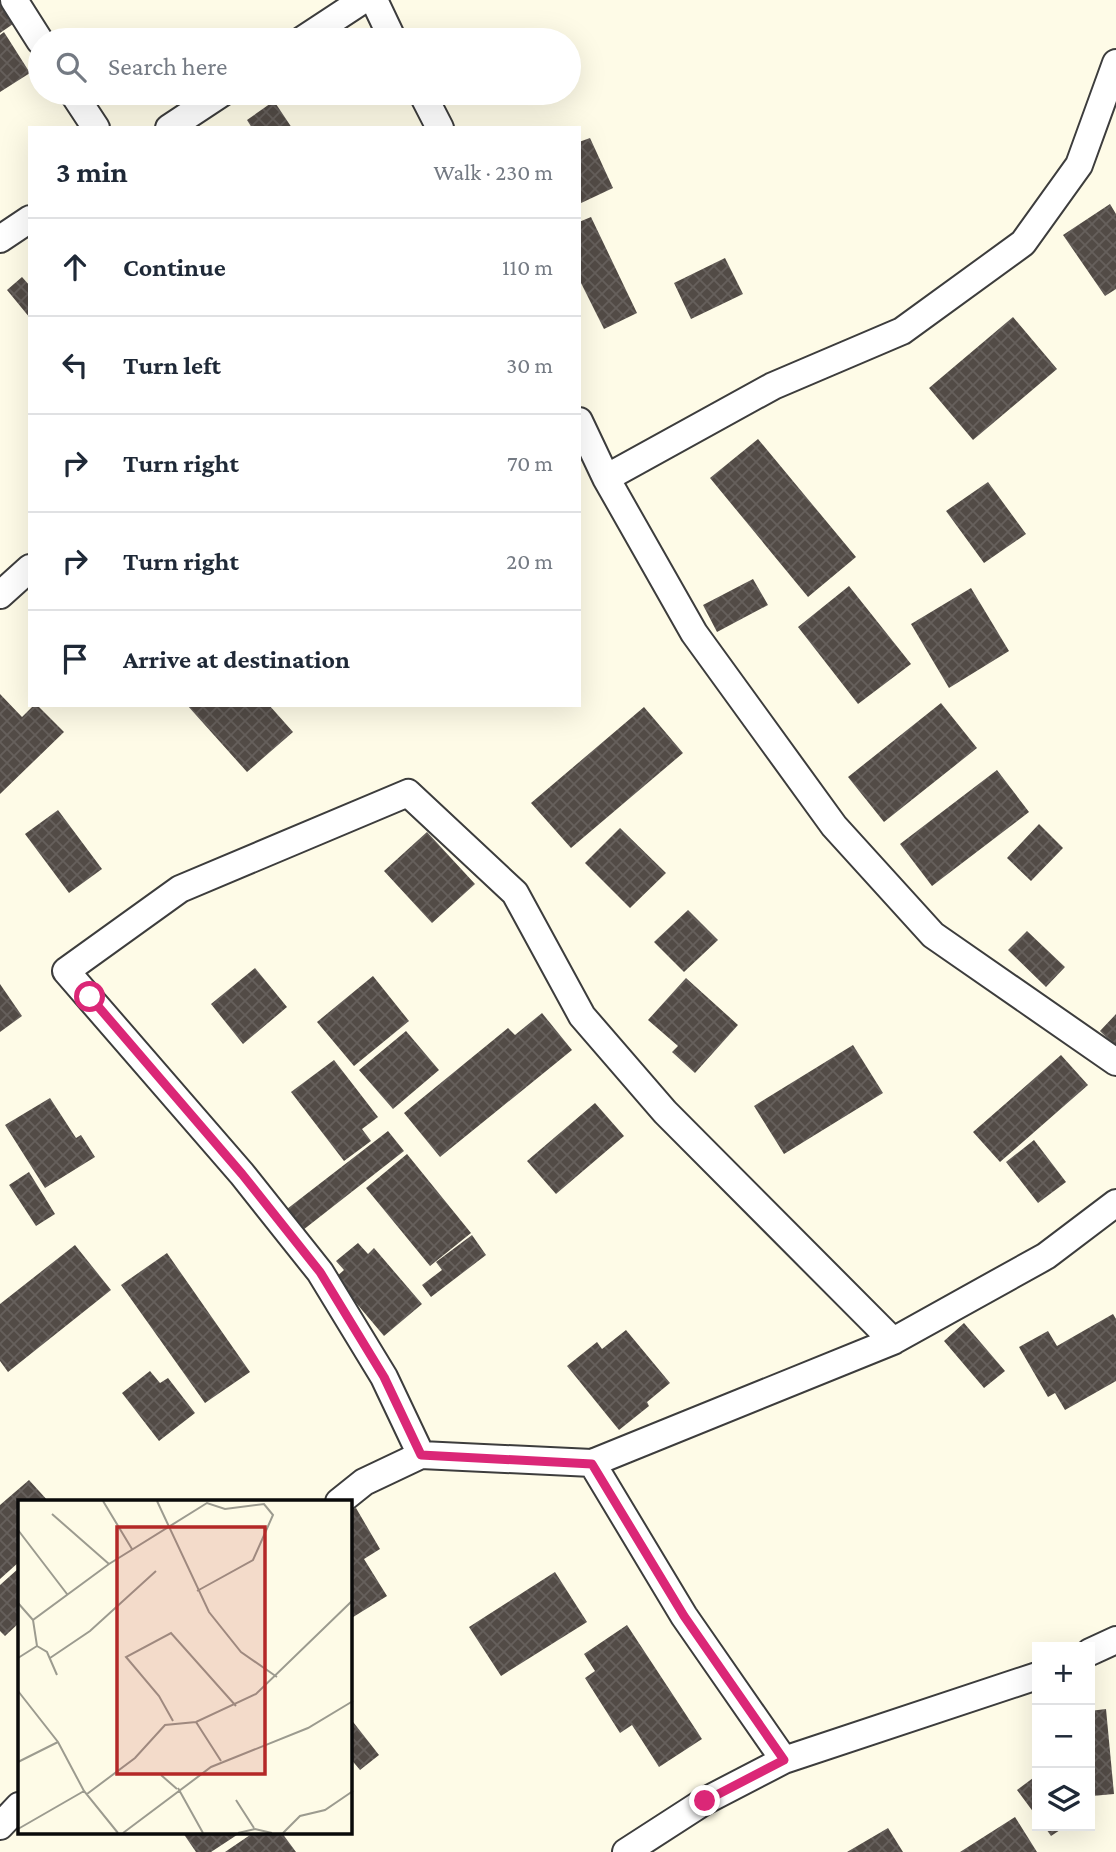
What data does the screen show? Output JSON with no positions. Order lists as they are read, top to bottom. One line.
{"page":{"search":"Search here","heading":["3 min","Walk · 230 m"],"list":[["Continue","110 m"],["Turn left","30 m"],["Turn right","70 m"],["Turn right","20 m"],"Arrive at destination"],"map_buttons":["+","−"]}}
